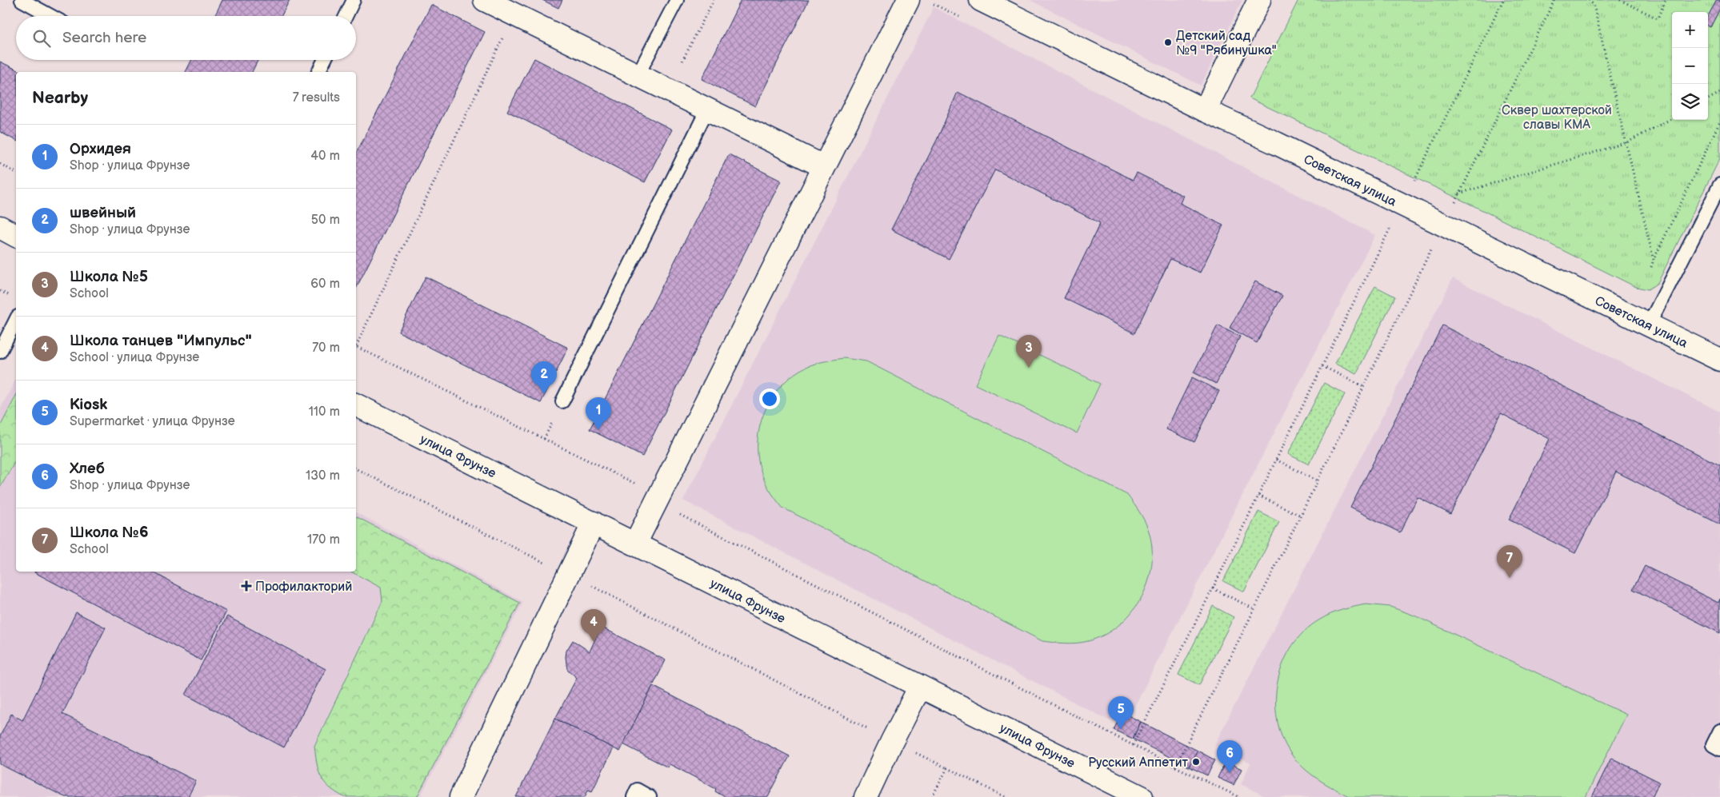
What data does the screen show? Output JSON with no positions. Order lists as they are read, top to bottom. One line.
{"streets":{"street":["Советская улица","улица Фрунзе"]},"parks":["Сквер шахтерской славы КМА"],"places":{"other":["Детский сад №9 \"Рябинушка\"","Русский Аппетит"],"health":["Профилакторий"]},"page":{"map_buttons":["+","−"],"search":"Search here","heading":["Nearby","7 results"],"list":[{"mark":"1","name":"Орхидея","note":"Shop · улица Фрунзе","value":"40 m"},{"mark":"2","name":"швейный","note":"Shop · улица Фрунзе","value":"50 m"},{"mark":"3","name":"Школа №5","note":"School","value":"60 m"},{"mark":"4","name":"Школа танцев \"Импульс\"","note":"School · улица Фрунзе","value":"70 m"},{"mark":"5","name":"Kiosk","note":"Supermarket · улица Фрунзе","value":"110 m"},{"mark":"6","name":"Хлеб","note":"Shop · улица Фрунзе","value":"130 m"},{"mark":"7","name":"Школа №6","note":"School","value":"170 m"}],"pins":["3","2","1","7","4","5","6"]}}
